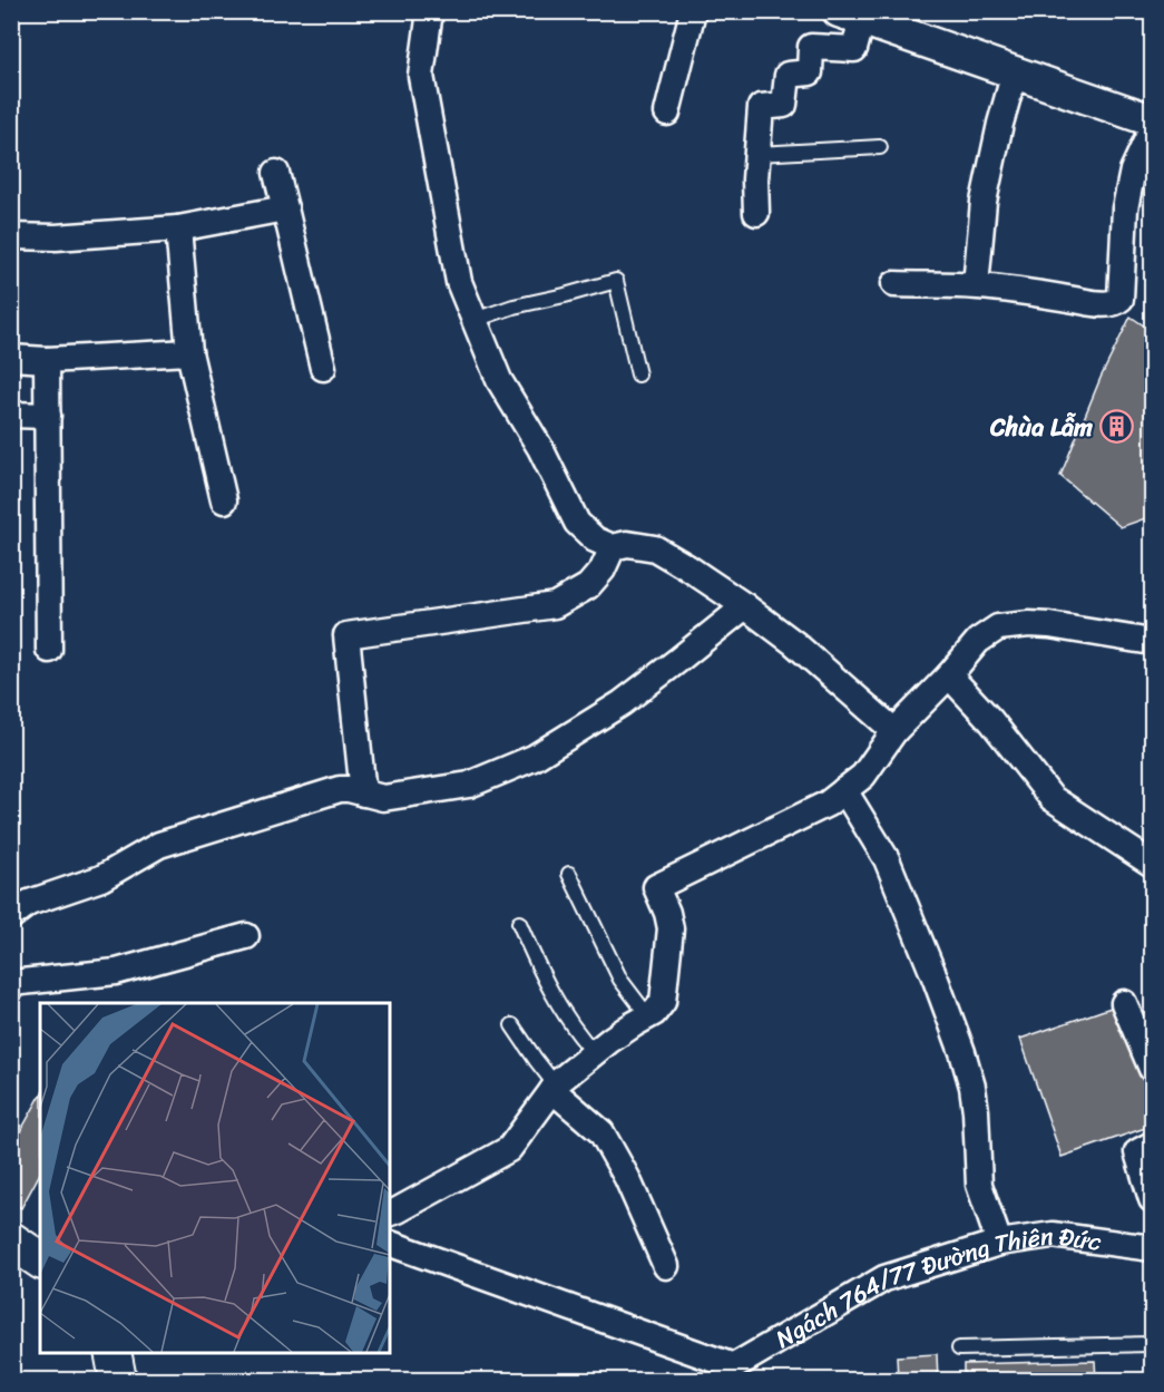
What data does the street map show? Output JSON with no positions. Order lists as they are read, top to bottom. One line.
{"streets":{"street":["Ngách 764/77 Đường Thiên Đức"]},"places":{"building":["Chùa Lẫm"]}}
